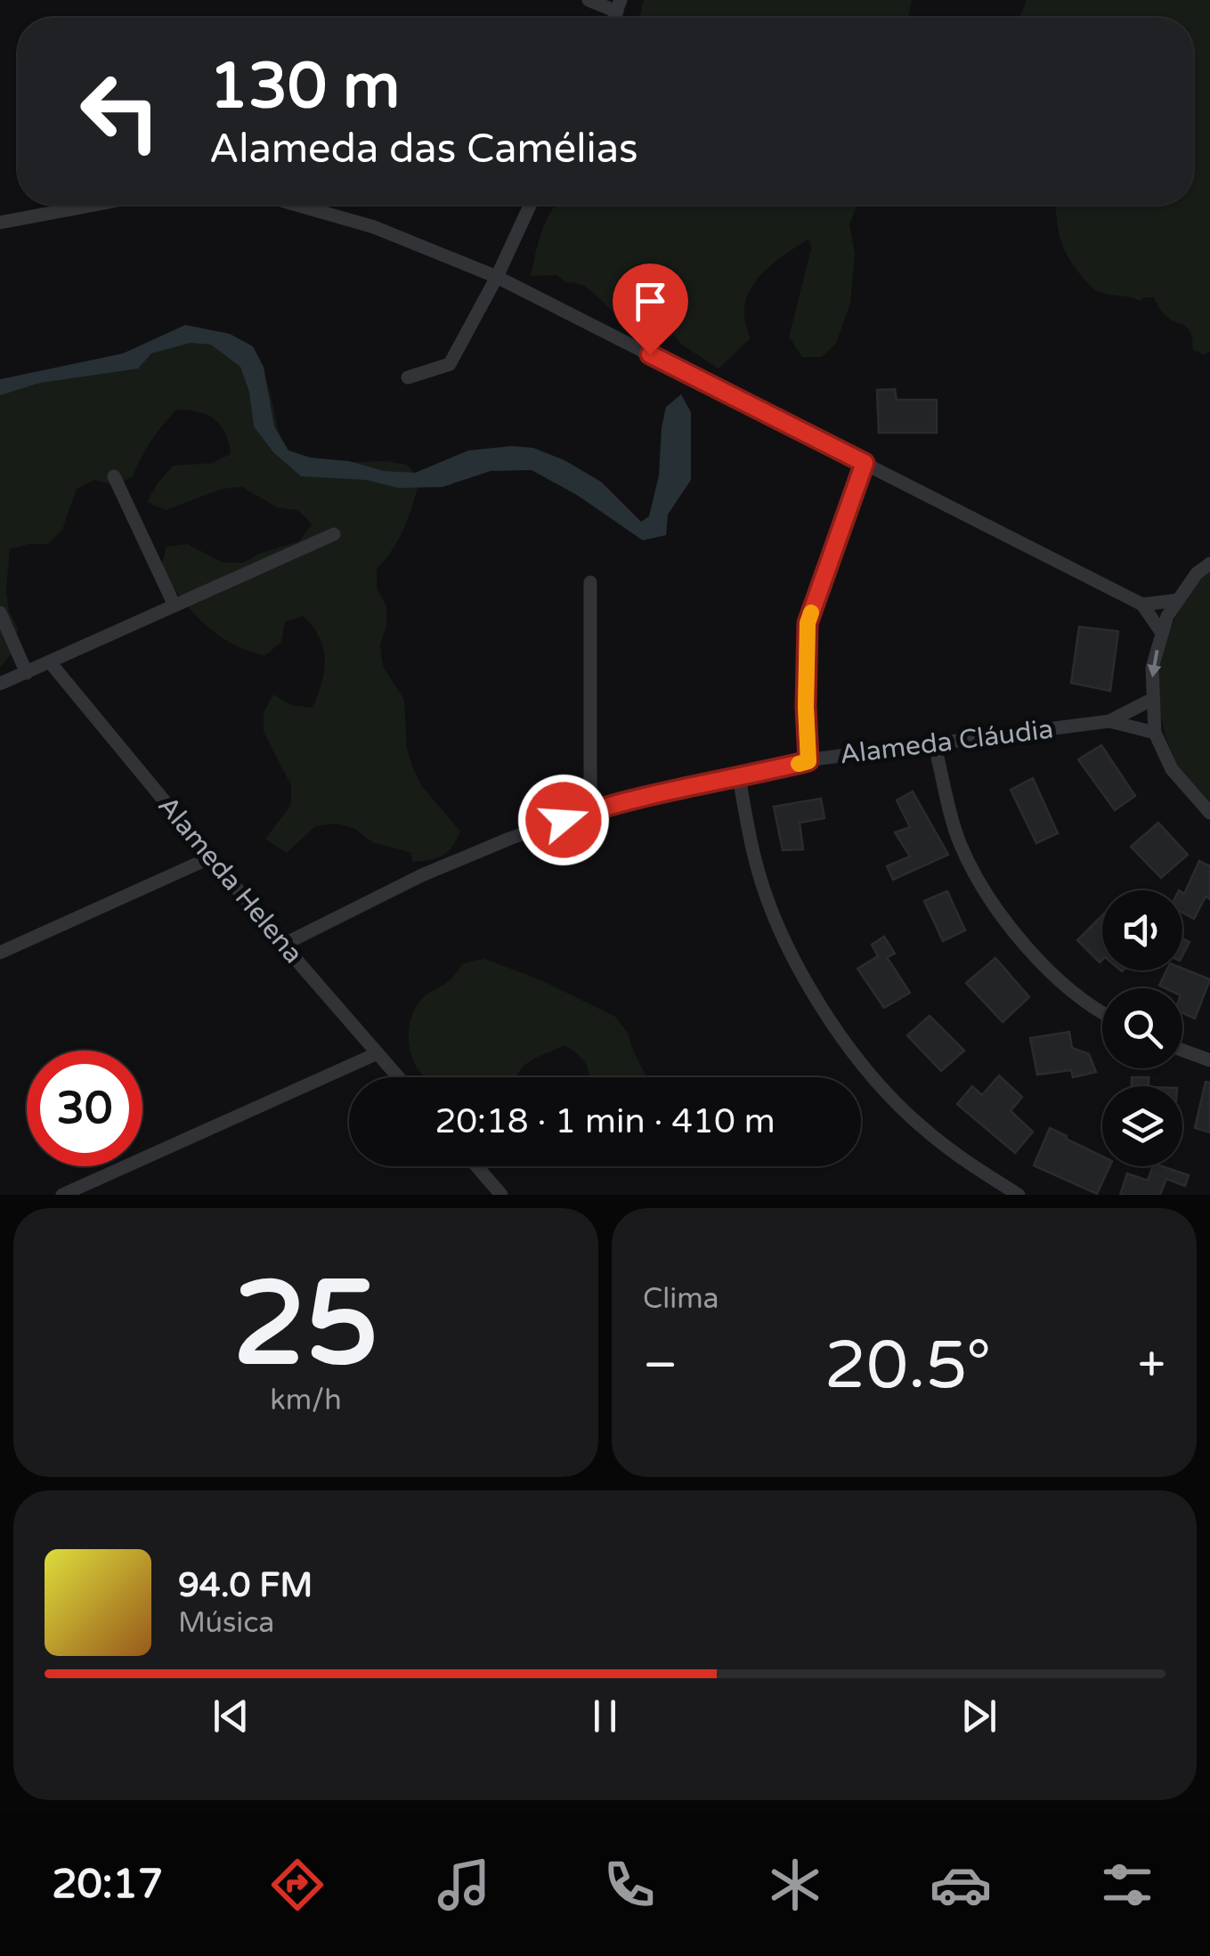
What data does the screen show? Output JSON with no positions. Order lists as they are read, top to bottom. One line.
{"streets":{"street":["Alameda Cláudia","Alameda Helena"]},"crossings":[["Alameda Cláudia","Alameda Helena"]],"page":{"turn":["130 m","Alameda das Camélias"],"limit":"30","trip":"20:18 · 1 min · 410 m","tile":[["25","km/h"],"Clima"],"heat":["−","20.5°","+"],"song":["94.0 FM","Música"],"tabs":"20:17"}}
